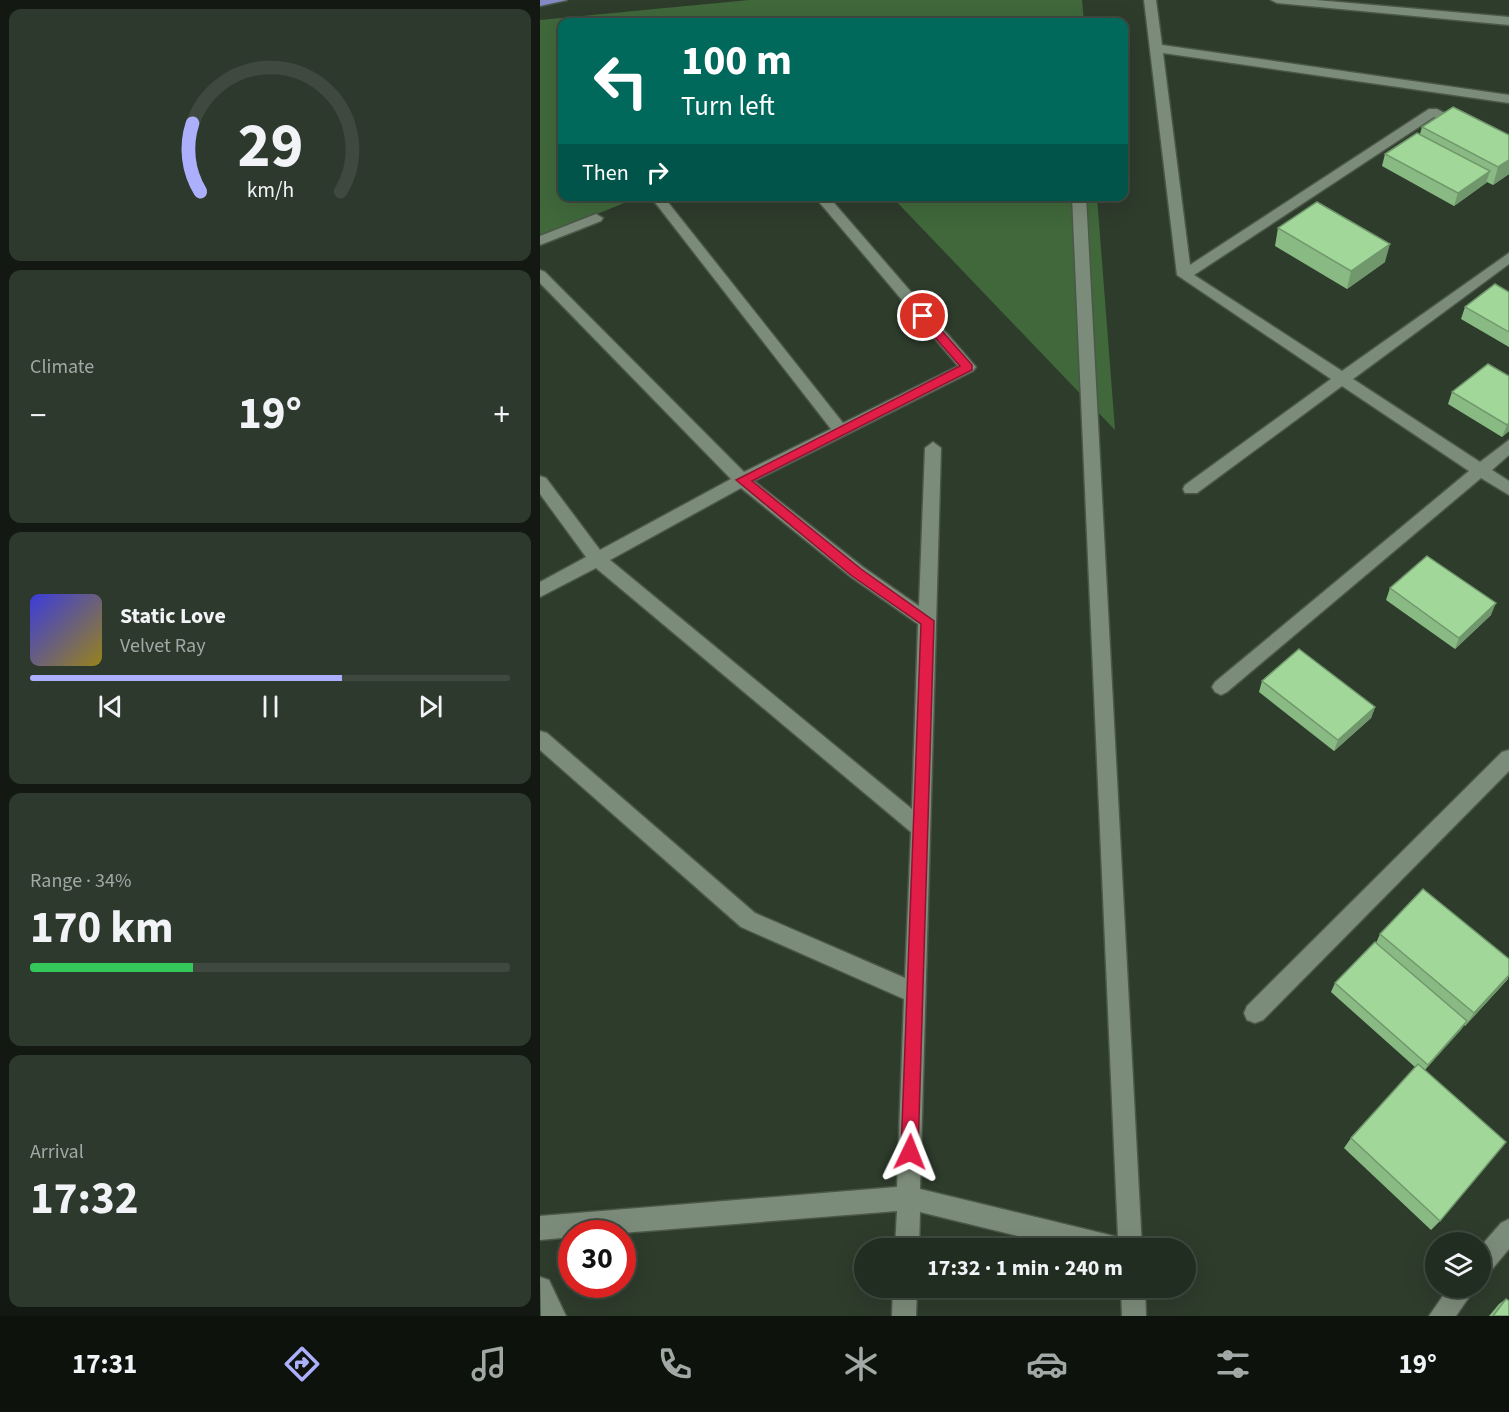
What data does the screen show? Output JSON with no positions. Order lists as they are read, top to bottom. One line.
{"page":{"turn":["100 m","Turn left"],"then":"Then","tile":["Climate",["Range · 34%","170 km"],["Arrival","17:32"]],"heat":["−","19°","+"],"song":["Static Love","Velvet Ray"],"limit":"30","trip":"17:32 · 1 min · 240 m","tabs":["17:31","19°"],"gauge":["29","km/h"]}}
